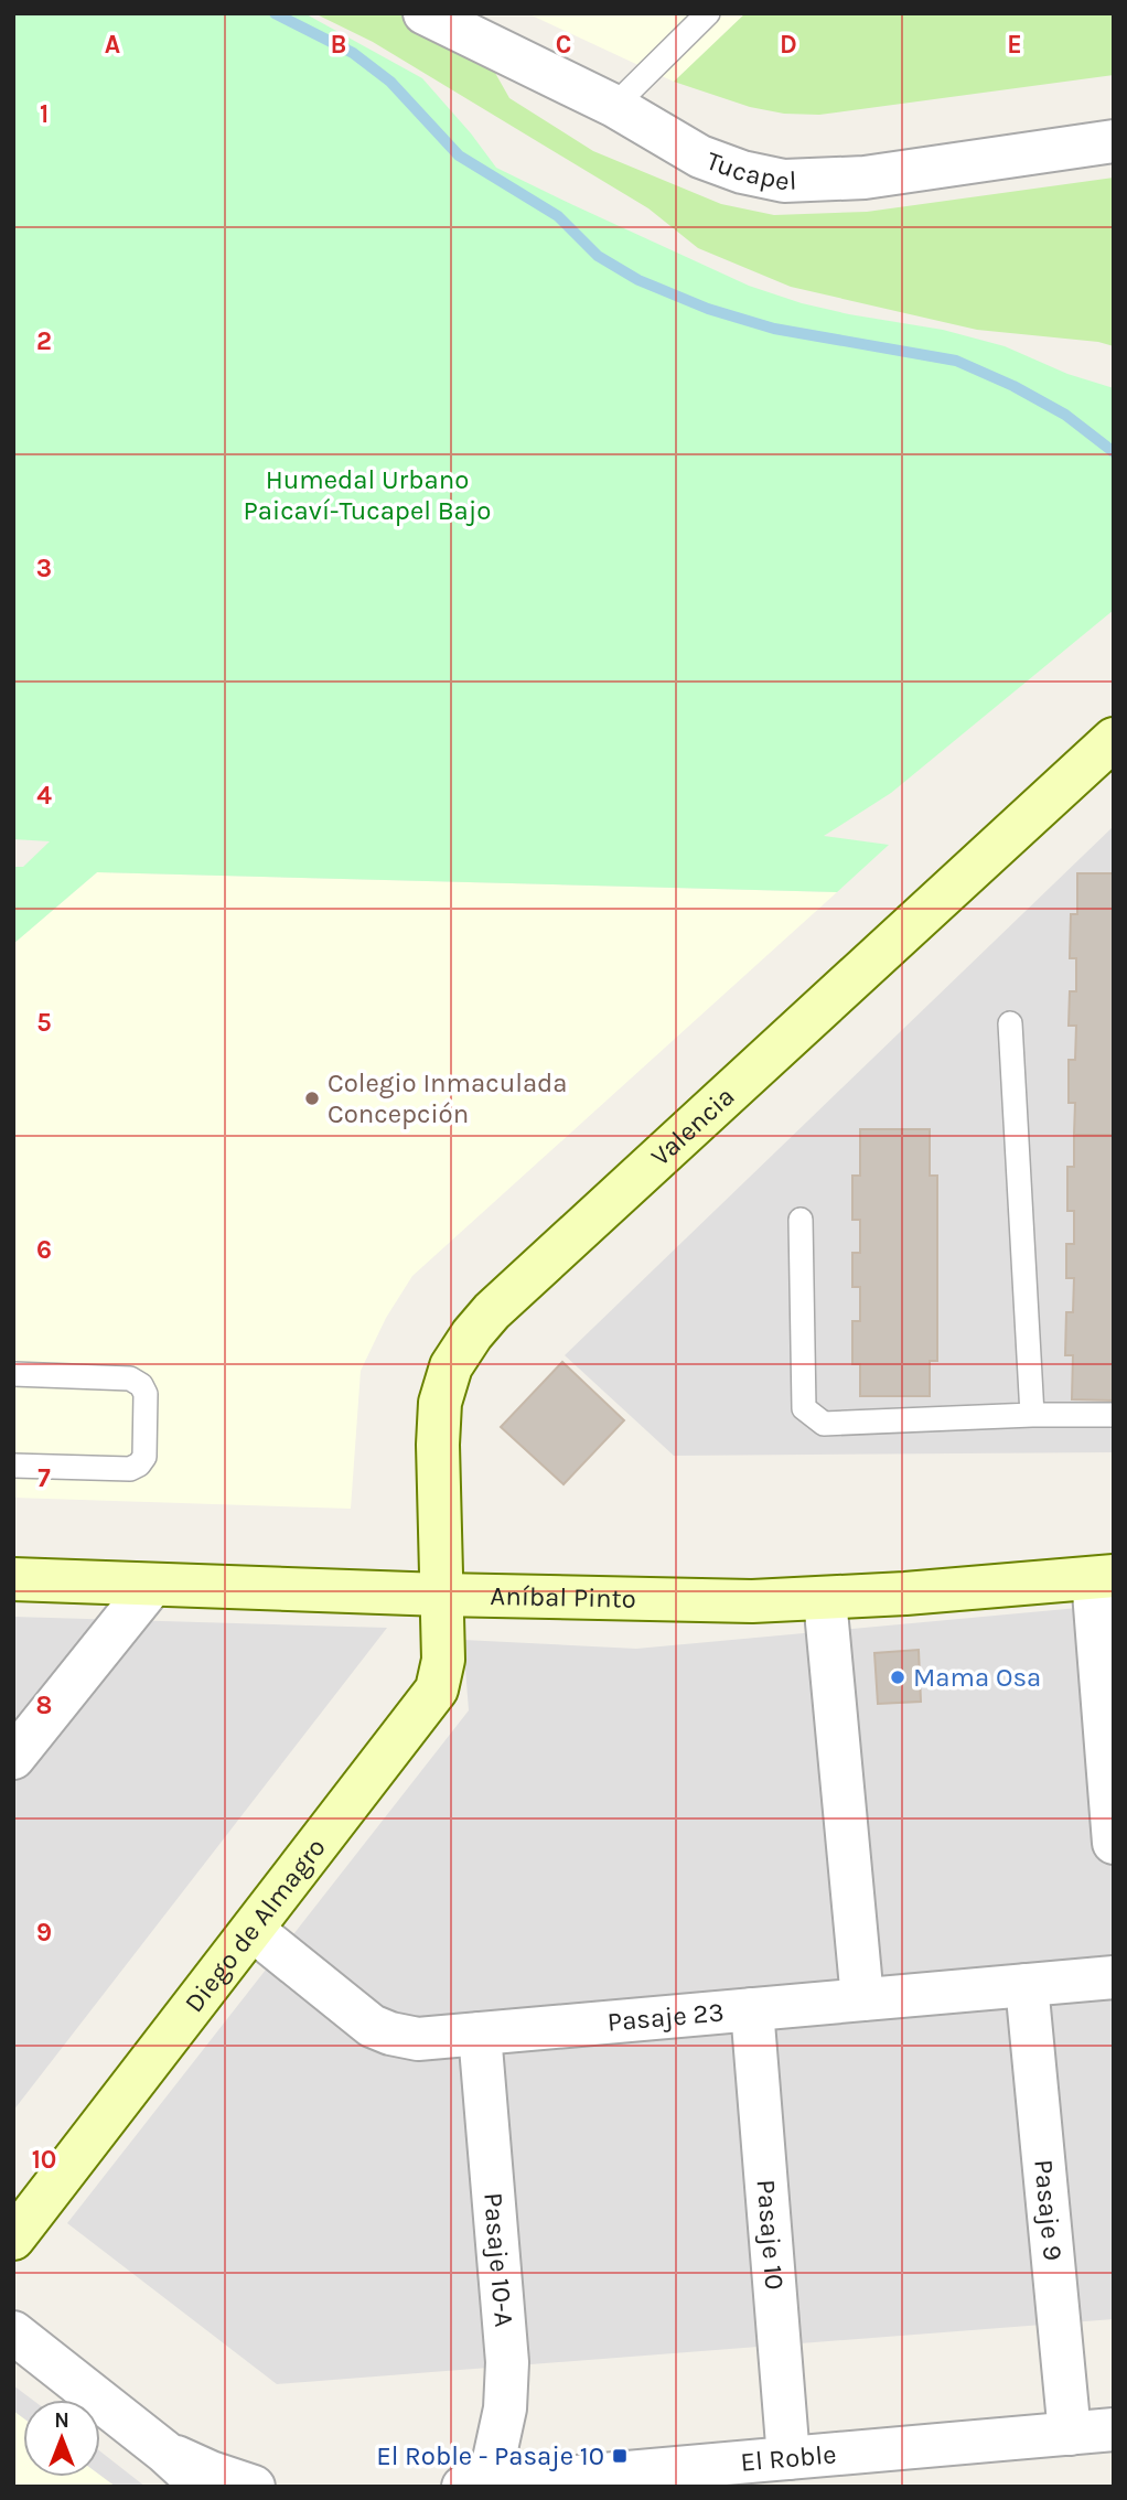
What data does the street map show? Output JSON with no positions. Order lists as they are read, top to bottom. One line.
{"streets":{"street":["Tucapel","Valencia","Aníbal Pinto","Diego de Almagro","Pasaje 23","Pasaje 9","Pasaje 10","Pasaje 10-A","El Roble"]},"crossings":[["Valencia","Aníbal Pinto"],["Valencia","Diego de Almagro"],["Aníbal Pinto","Diego de Almagro"],["Diego de Almagro","Pasaje 23"],["Pasaje 23","Pasaje 9"],["Pasaje 23","Pasaje 10"],["Pasaje 23","Pasaje 10-A"],["Pasaje 9","El Roble"],["Pasaje 10","El Roble"],["Pasaje 10-A","El Roble"]],"parks":["Humedal Urbano Paicaví-Tucapel Bajo"],"places":{"other":["Colegio Inmaculada Concepción","Mama Osa"],"transit":["El Roble - Pasaje 10"]},"north":"top","grid":{"columns":["A","B","C","D","E"],"rows":["1","2","3","4","5","6","7","8","9","10"]}}
